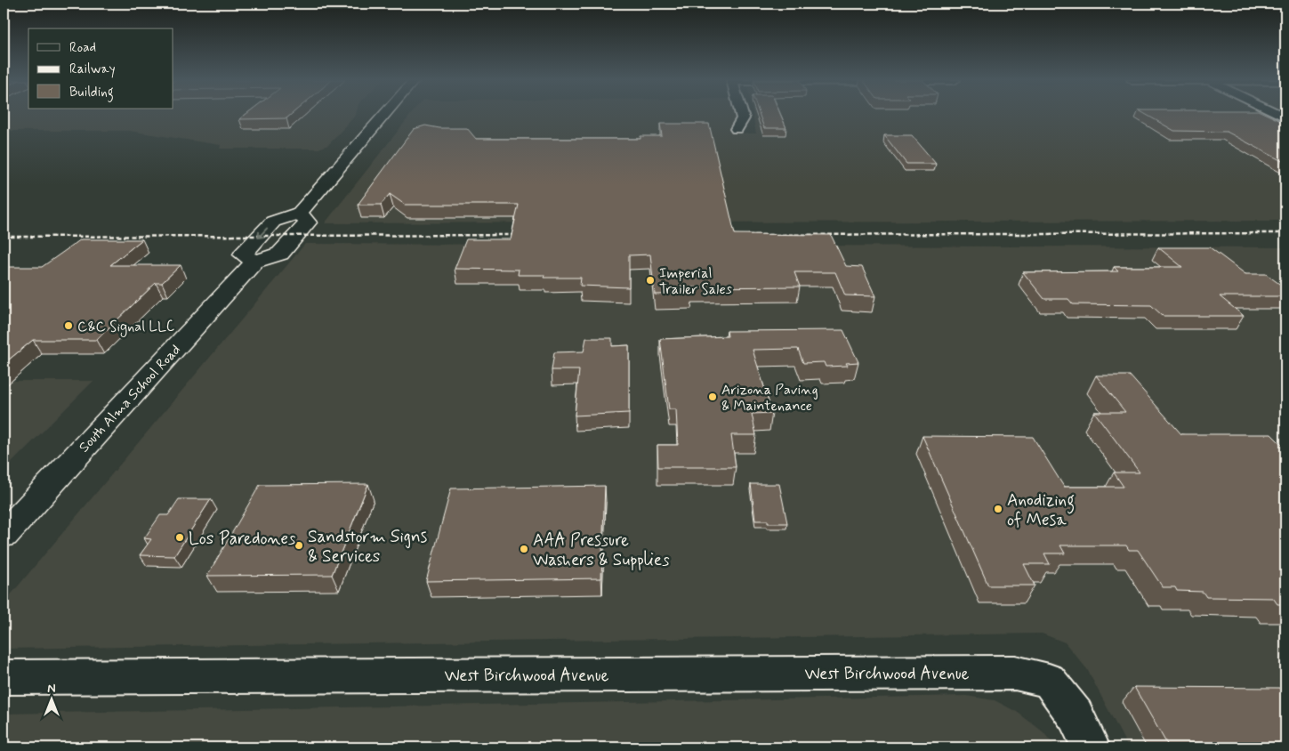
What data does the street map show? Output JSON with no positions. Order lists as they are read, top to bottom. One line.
{"streets":{"main road":["South Alma School Road"],"street":["West Birchwood Avenue"]},"places":["Imperial Trailer Sales","C&C Signal LLC","Arizona Paving & Maintenance","Anodizing of Mesa","Los Paredones","Sandstorm Signs & Services","AAA Pressure Washers & Supplies"],"legend":["Road","Railway","Building"],"north":"top"}
